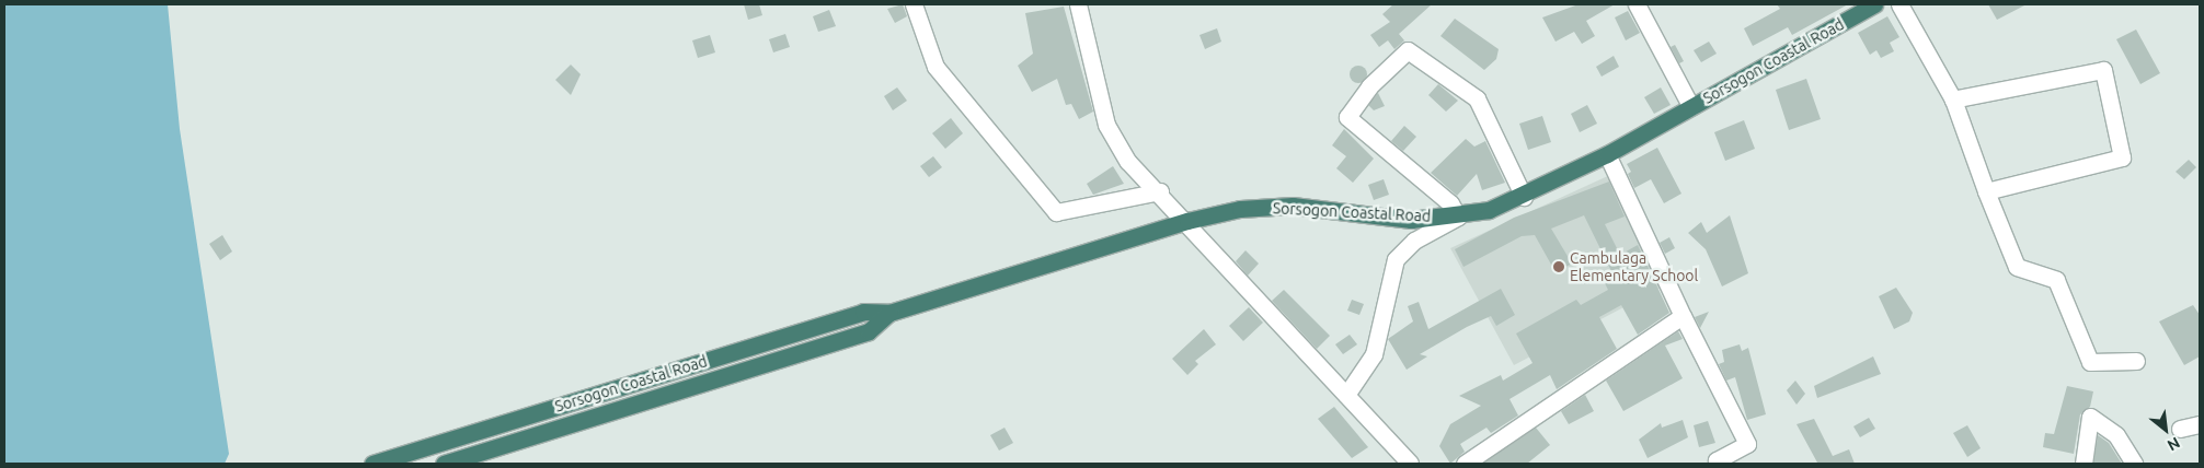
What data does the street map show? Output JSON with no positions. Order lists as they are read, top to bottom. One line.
{"streets":{"highway":["Sorsogon Coastal Road"]},"places":["Cambulaga Elementary School"],"north":"bottom right"}
